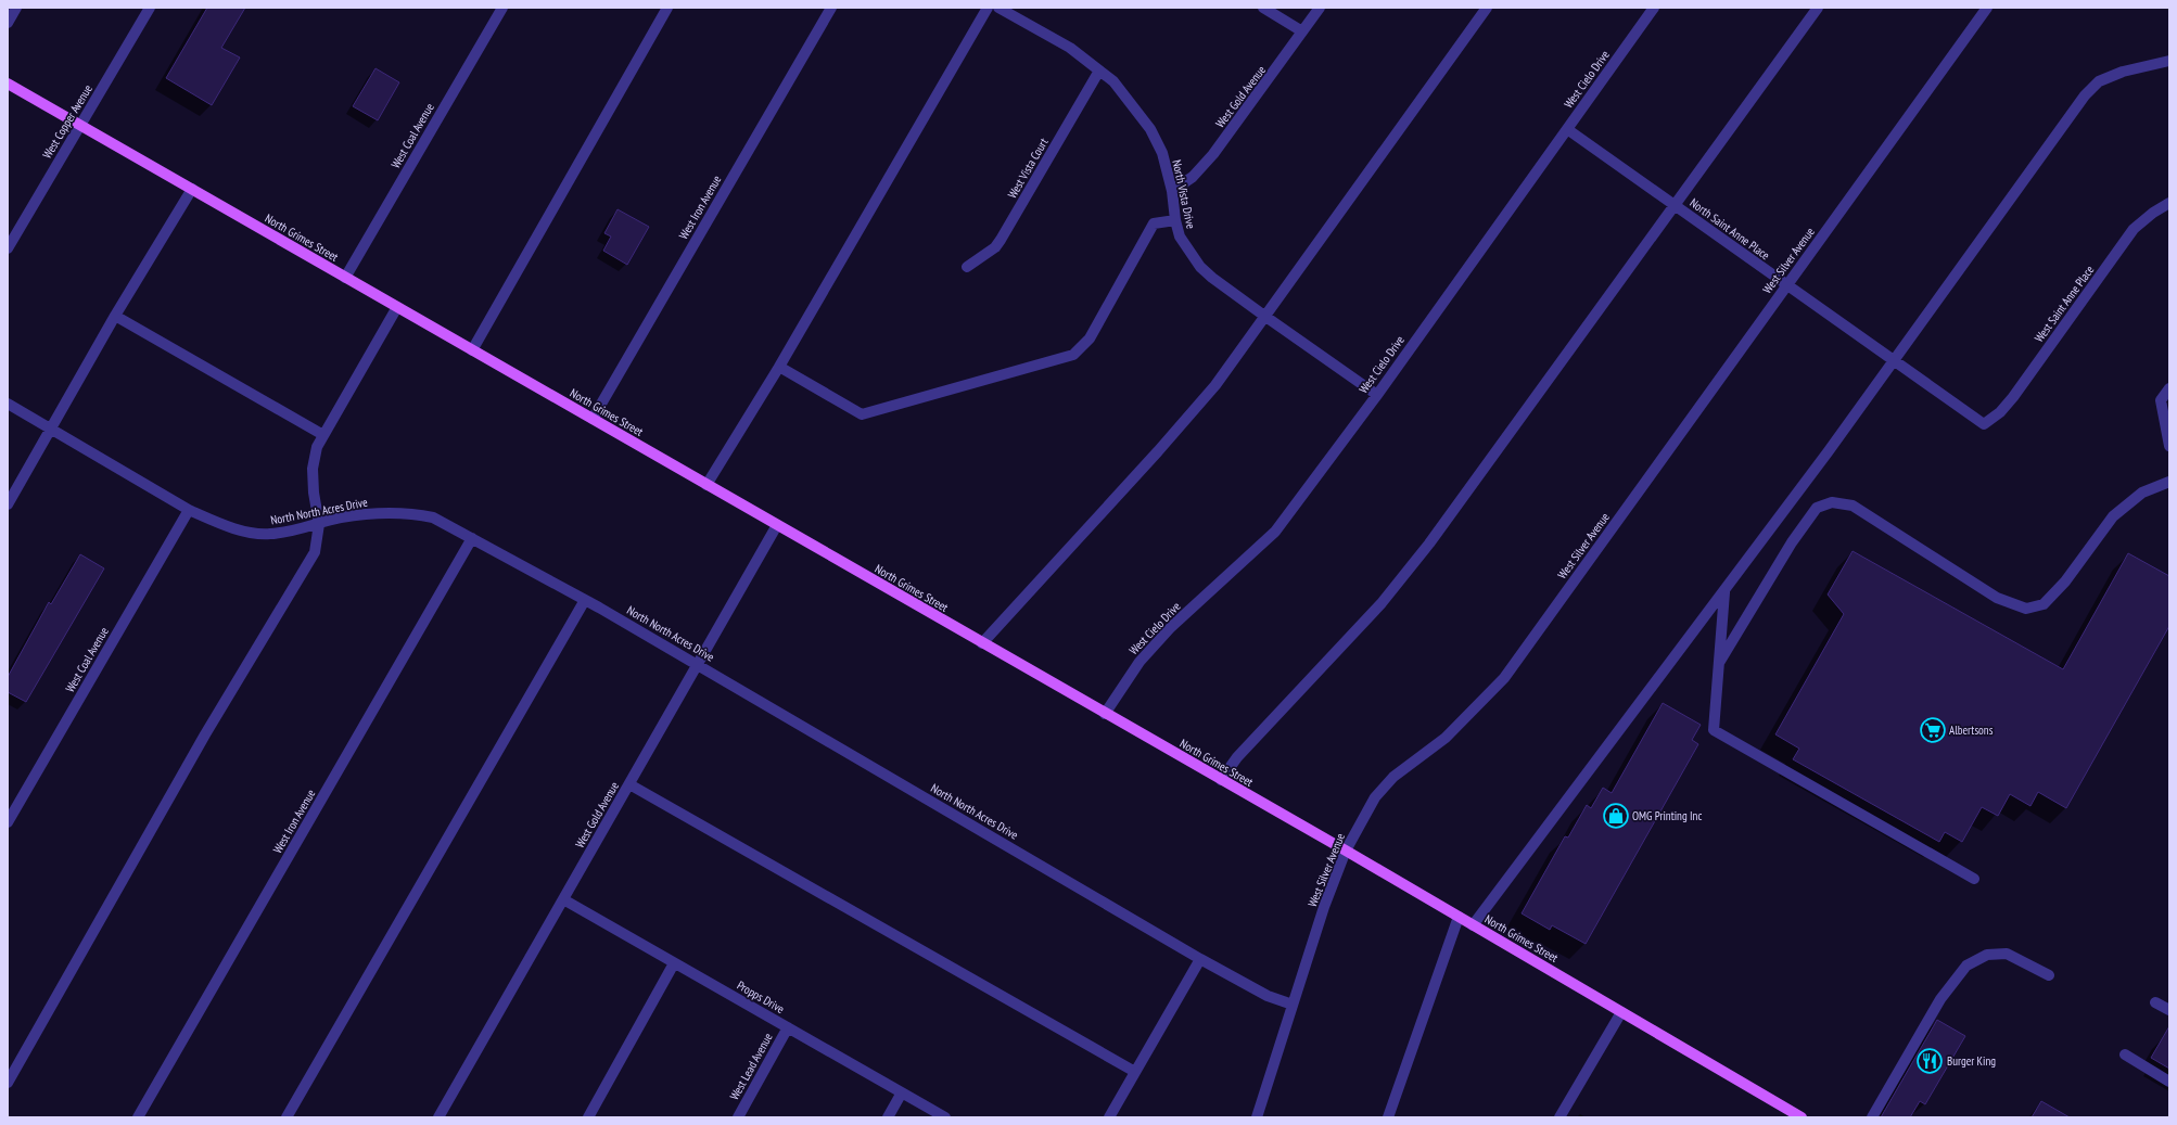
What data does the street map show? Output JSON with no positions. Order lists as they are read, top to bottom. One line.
{"streets":{"main road":["North Grimes Street"],"street":["West Cielo Drive","West Gold Avenue","West Copper Avenue","West Coal Avenue","West Vista Court","North Vista Drive","West Iron Avenue","North Saint Anne Place","West Silver Avenue","West Saint Anne Place","North North Acres Drive","Propps Drive","West Lead Avenue"]},"crossings":[["West Cielo Drive","North Vista Drive"],["West Cielo Drive","North Saint Anne Place"],["West Cielo Drive","North Grimes Street"],["West Gold Avenue","North Vista Drive"],["West Gold Avenue","North Grimes Street"],["West Gold Avenue","North North Acres Drive"],["West Gold Avenue","Propps Drive"],["West Copper Avenue","North Grimes Street"],["West Coal Avenue","North Grimes Street"],["West Coal Avenue","North North Acres Drive"],["West Vista Court","North Vista Drive"],["West Iron Avenue","North Grimes Street"],["West Iron Avenue","North North Acres Drive"],["North Saint Anne Place","West Silver Avenue"],["North Saint Anne Place","West Saint Anne Place"],["North Grimes Street","West Silver Avenue"],["West Silver Avenue","North North Acres Drive"],["Propps Drive","West Lead Avenue"]],"places":{"supermarket":["Albertsons"],"shop":["OMG Printing Inc"],"restaurant":["Burger King"]}}
